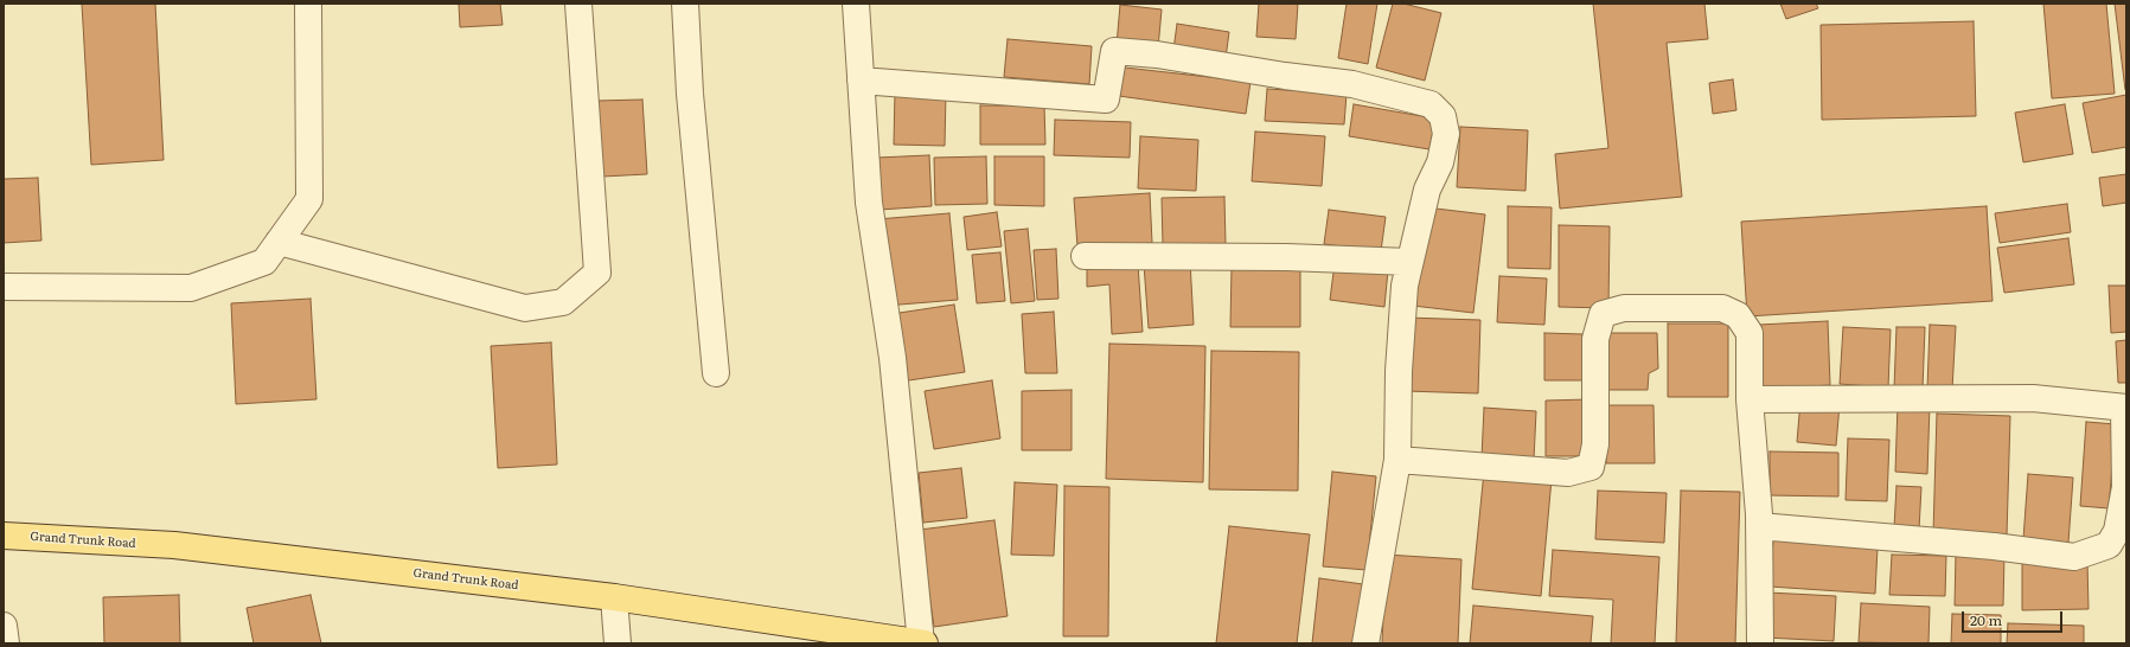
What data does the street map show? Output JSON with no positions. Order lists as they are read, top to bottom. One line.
{"streets":{"main road":["Grand Trunk Road"]},"scale_bar":"20 m"}
